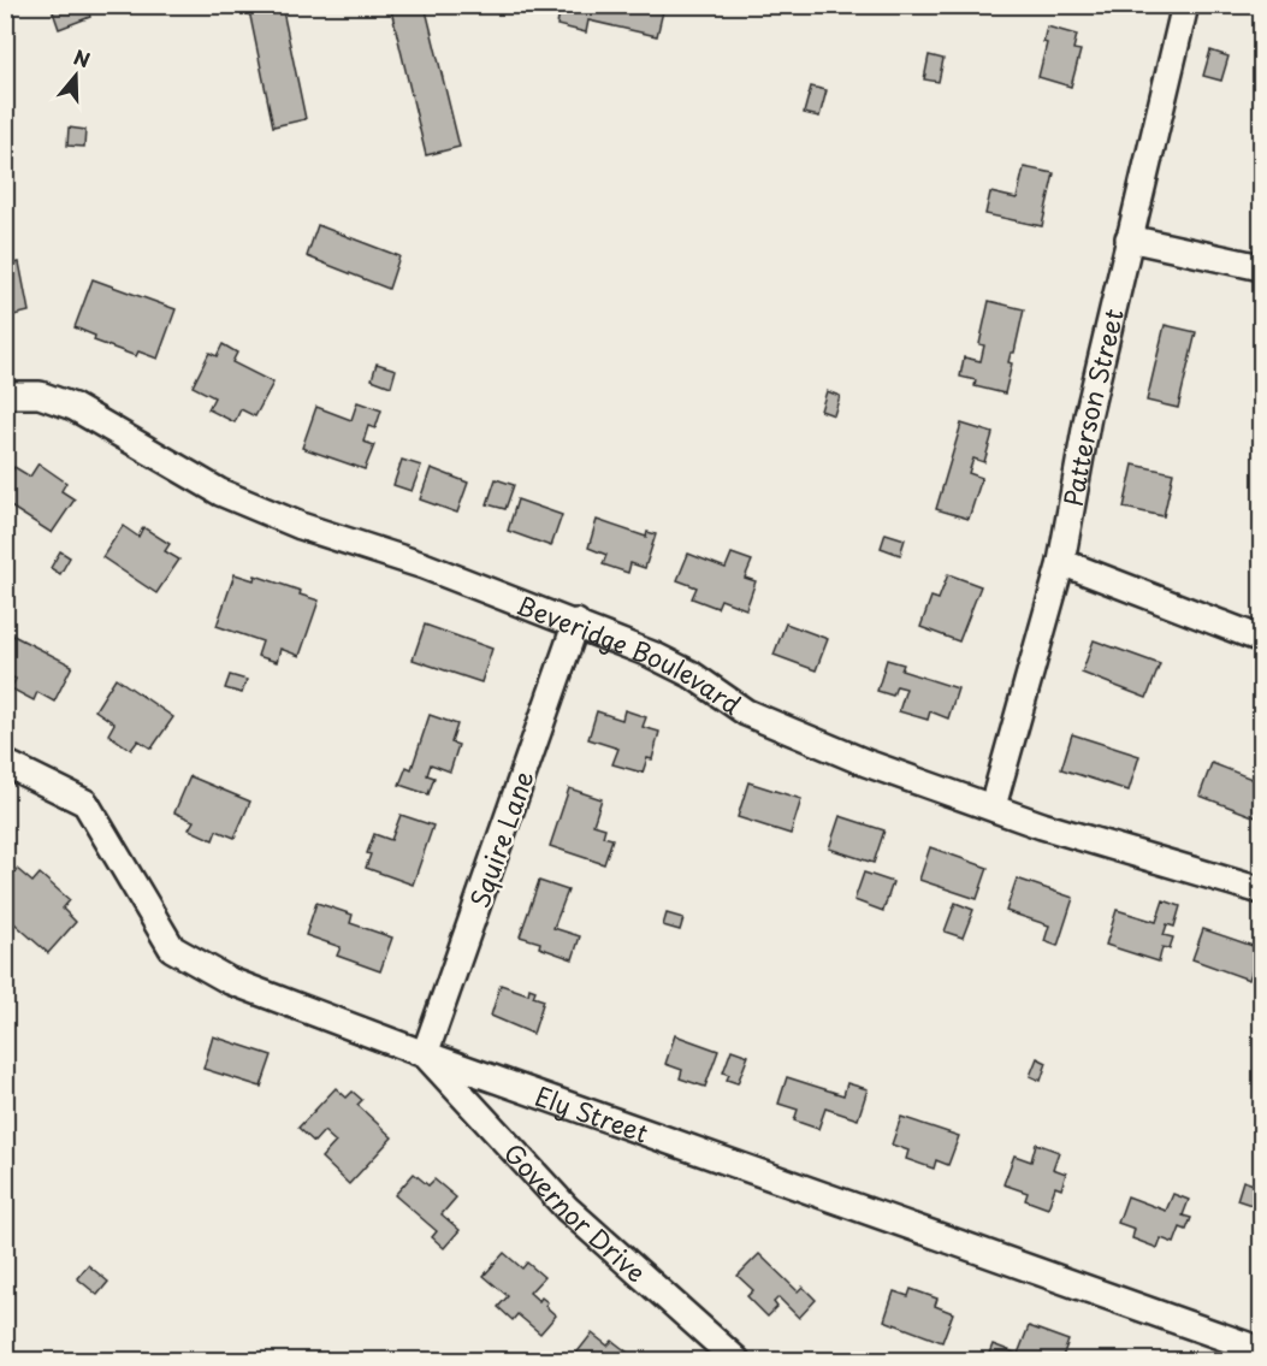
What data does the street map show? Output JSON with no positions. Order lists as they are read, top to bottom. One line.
{"streets":{"street":["Patterson Street","Beveridge Boulevard","Squire Lane","Ely Street","Governor Drive"]},"crossings":[["Patterson Street","Beveridge Boulevard"],["Beveridge Boulevard","Squire Lane"],["Squire Lane","Ely Street"],["Squire Lane","Governor Drive"],["Ely Street","Governor Drive"]],"north":"top"}
